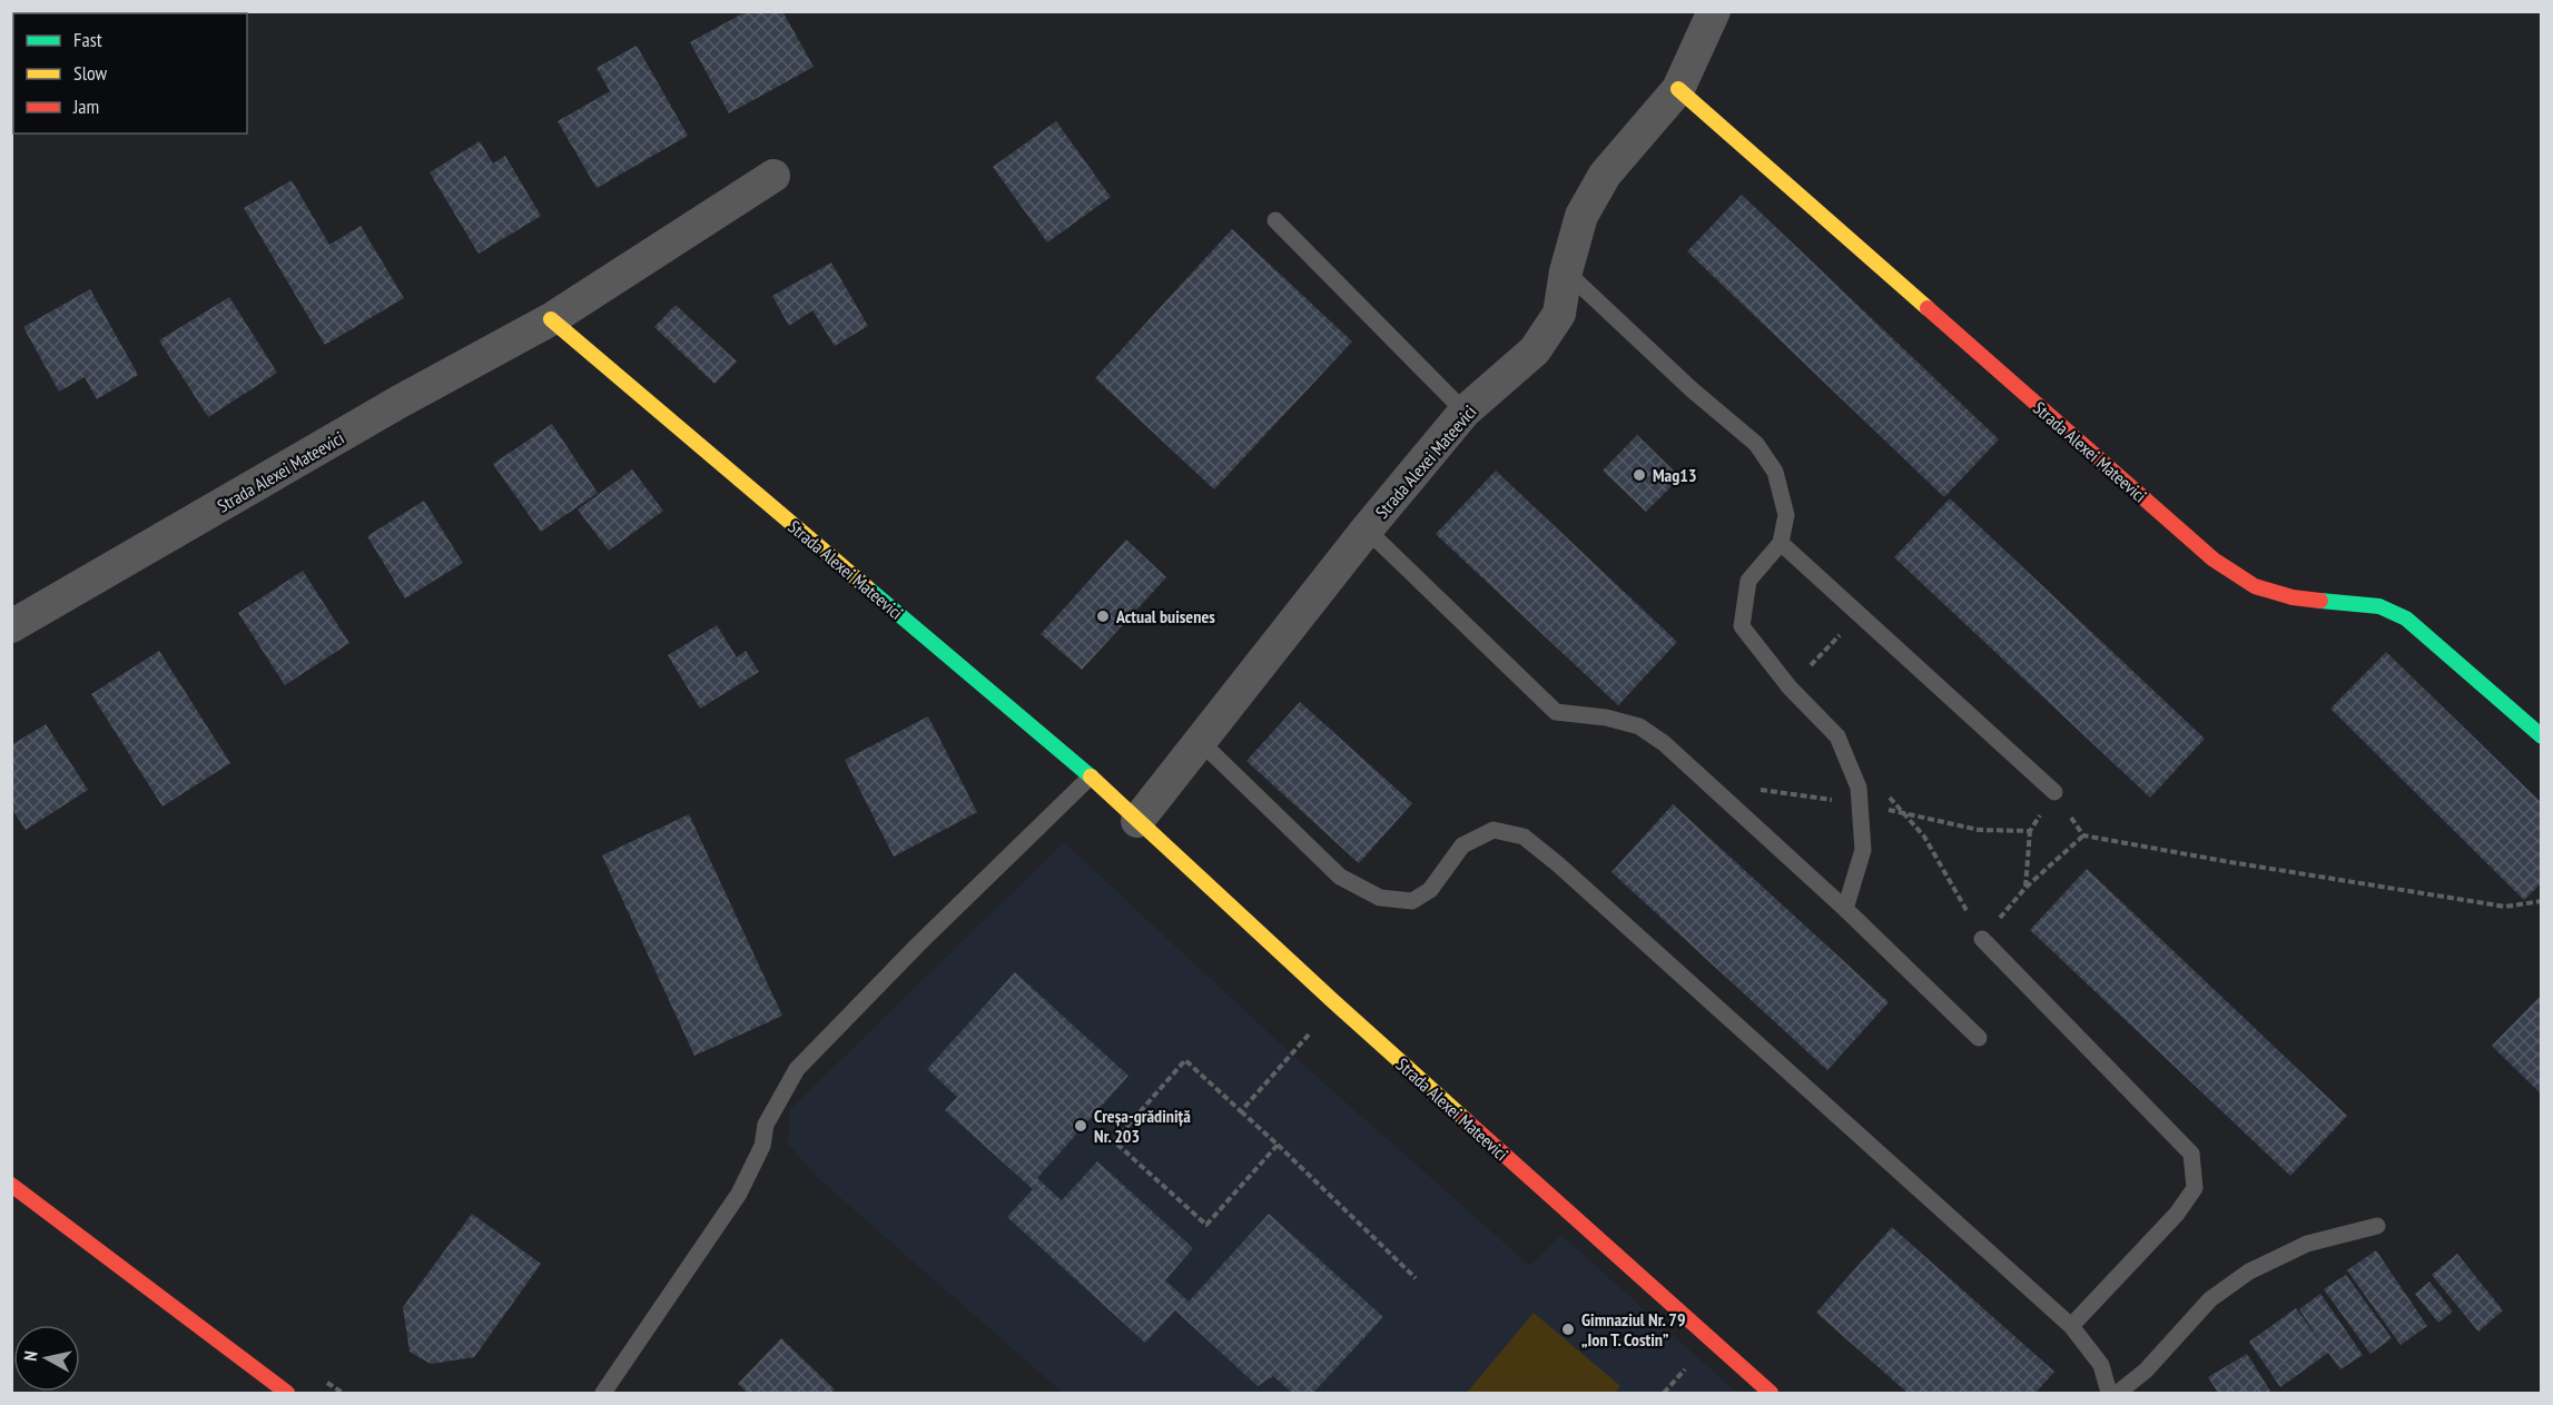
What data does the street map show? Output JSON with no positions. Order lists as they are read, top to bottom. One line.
{"streets":{"street":["Strada Alexei Mateevici"]},"places":["Mag13","Actual buisenes","Creșa-grădiniță Nr. 203","Gimnaziul Nr. 79 „Ion T. Costin”"],"legend":["Fast","Slow","Jam"],"north":"left"}
